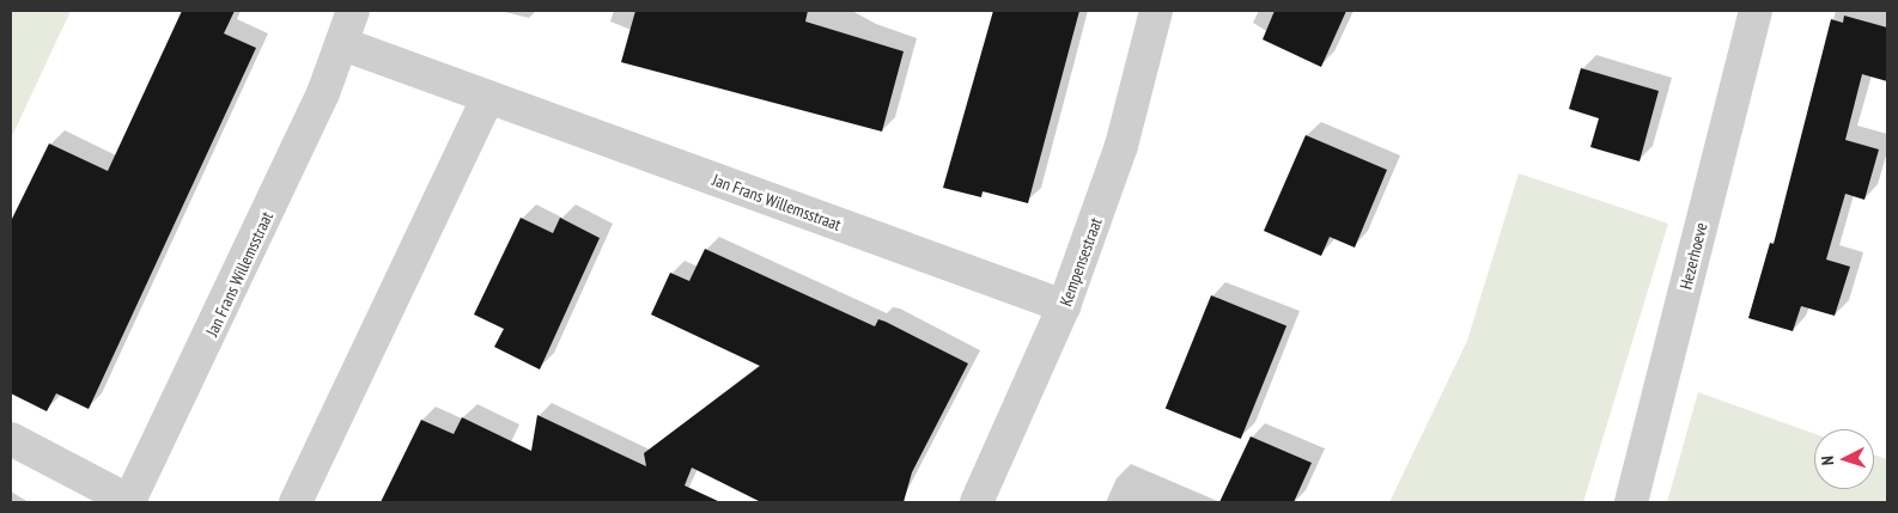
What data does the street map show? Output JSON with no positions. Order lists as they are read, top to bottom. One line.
{"streets":{"street":["Jan Frans Willemsstraat","Hezerhoeve","Kempensestraat"]},"crossings":[["Jan Frans Willemsstraat","Kempensestraat"]],"north":"left"}
